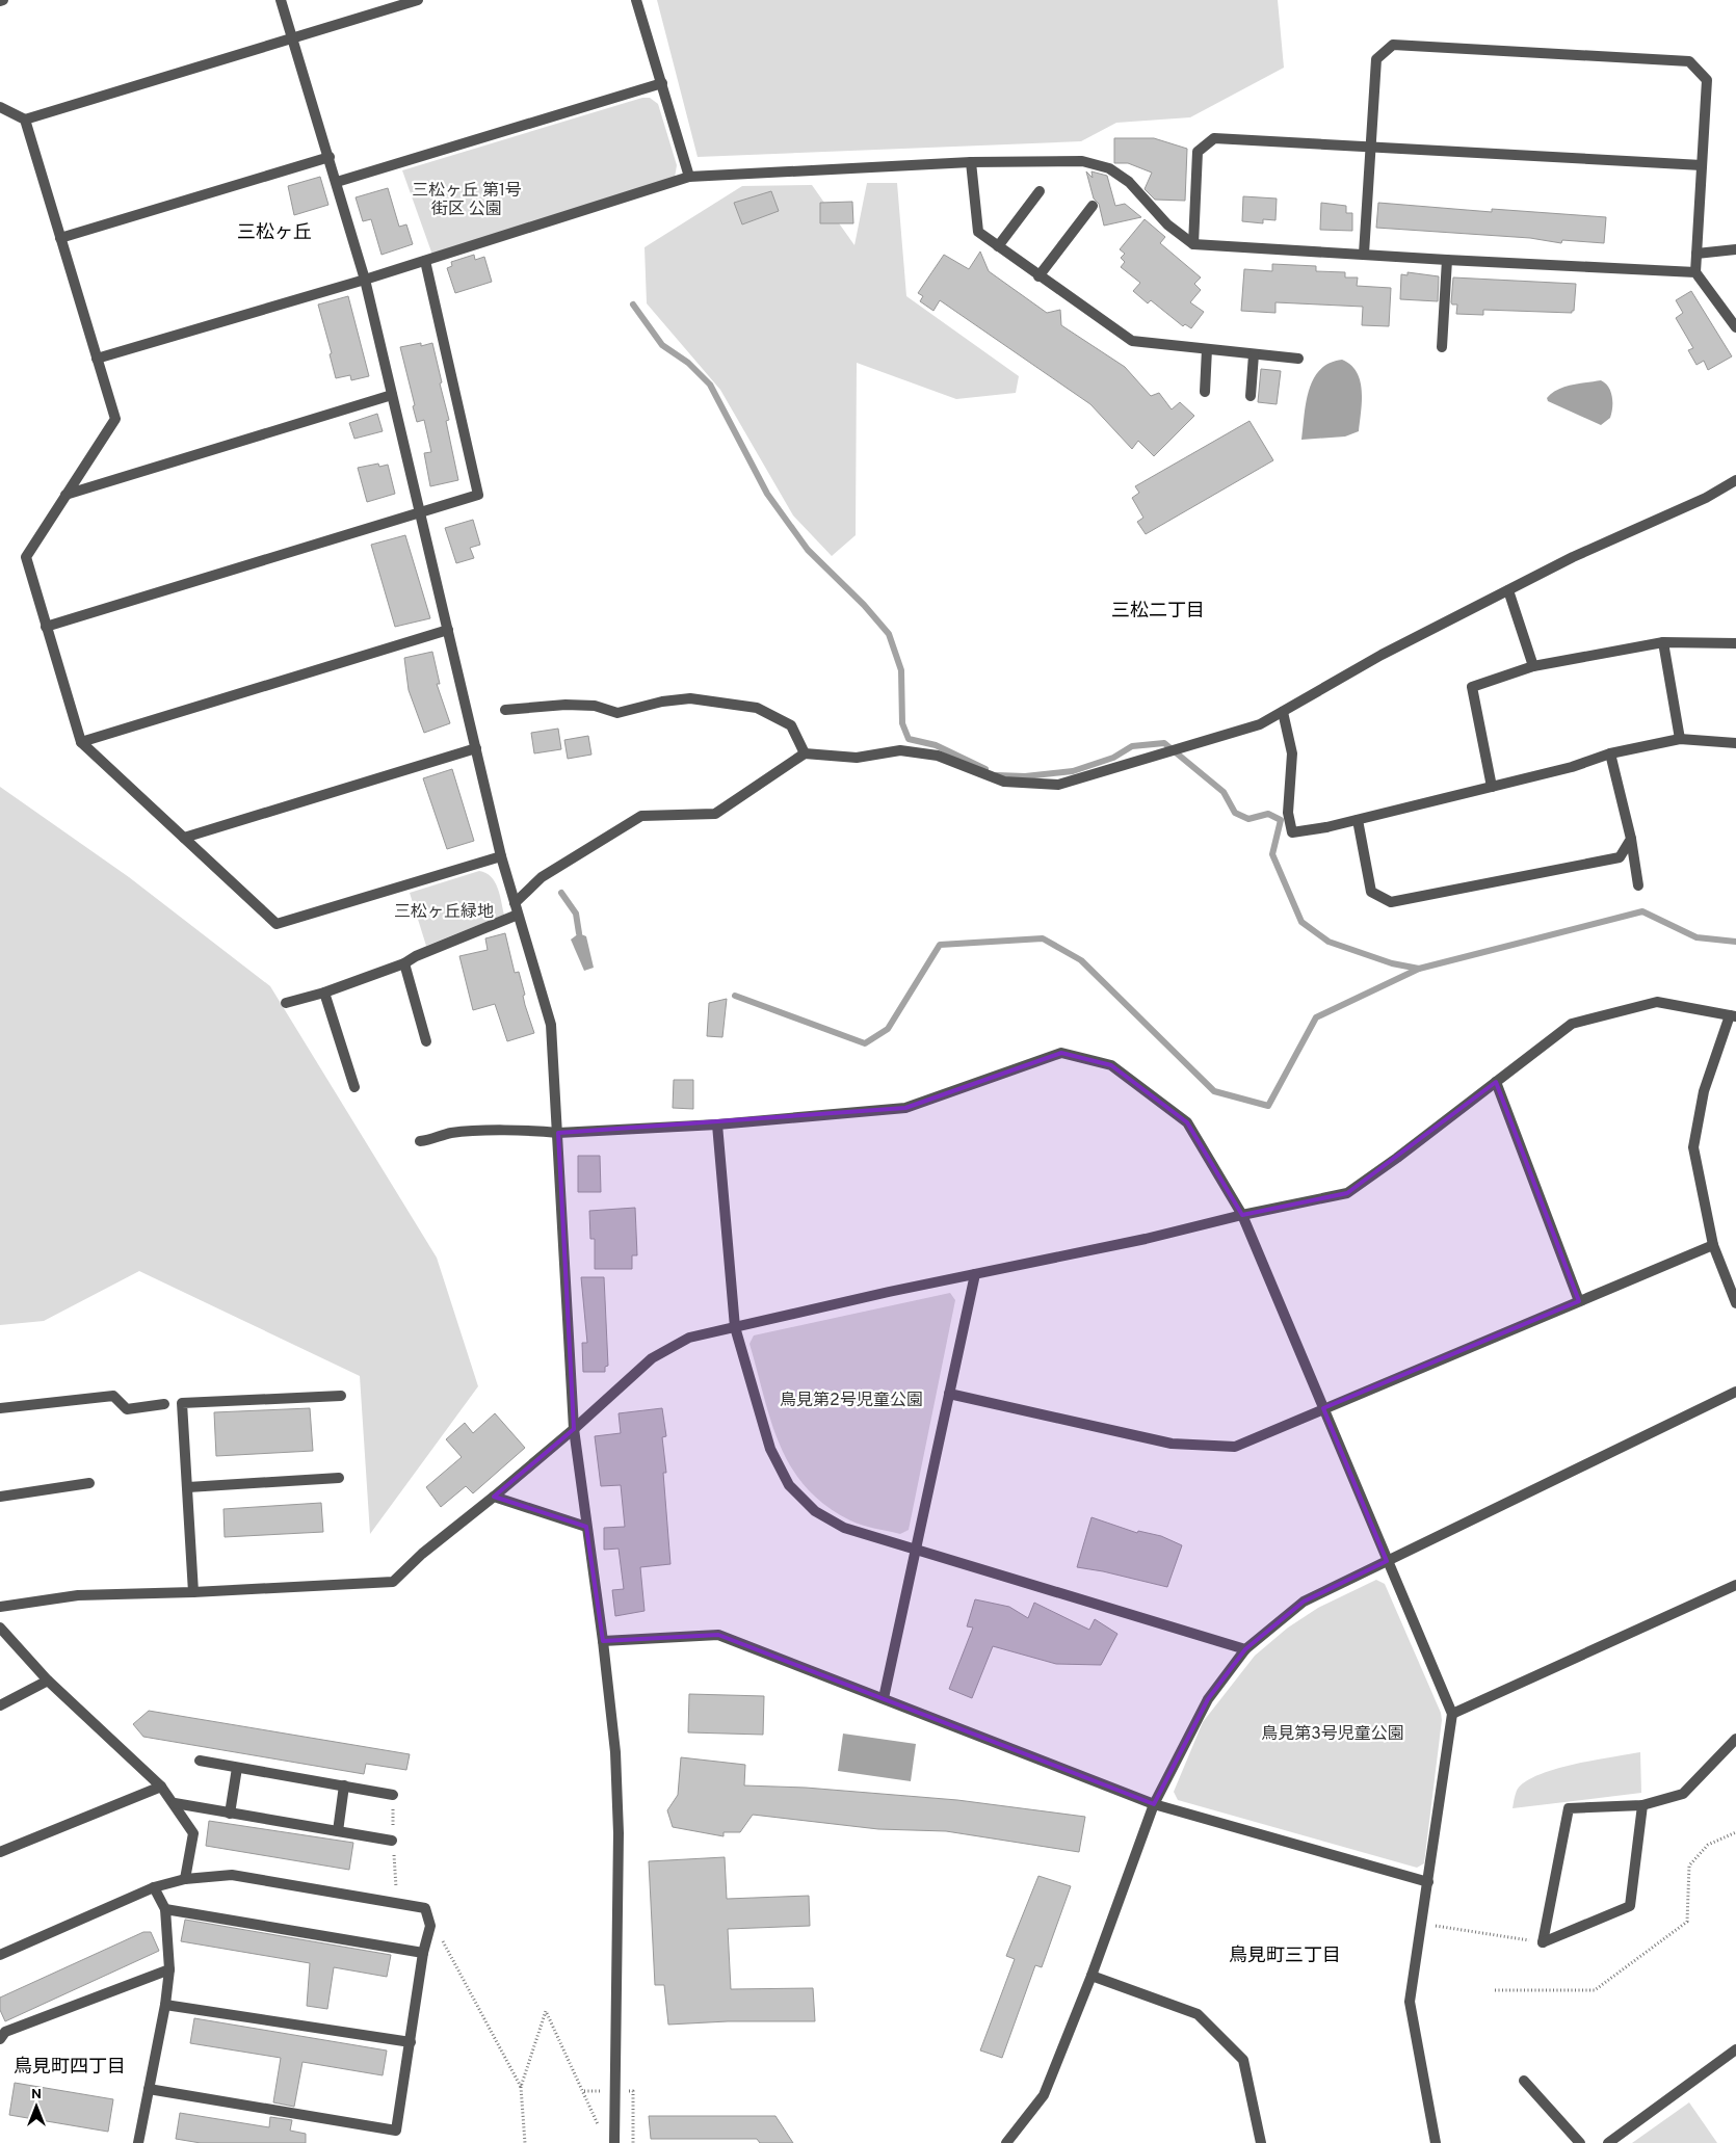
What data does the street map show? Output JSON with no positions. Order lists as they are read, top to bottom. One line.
{"districts":["三松ヶ丘","三松二丁目","鳥見町三丁目","鳥見町四丁目"],"parks":["三松ヶ丘 第1号 街区 公園","三松ヶ丘緑地","鳥見第2号児童公園","鳥見第3号児童公園"],"north":"top"}
